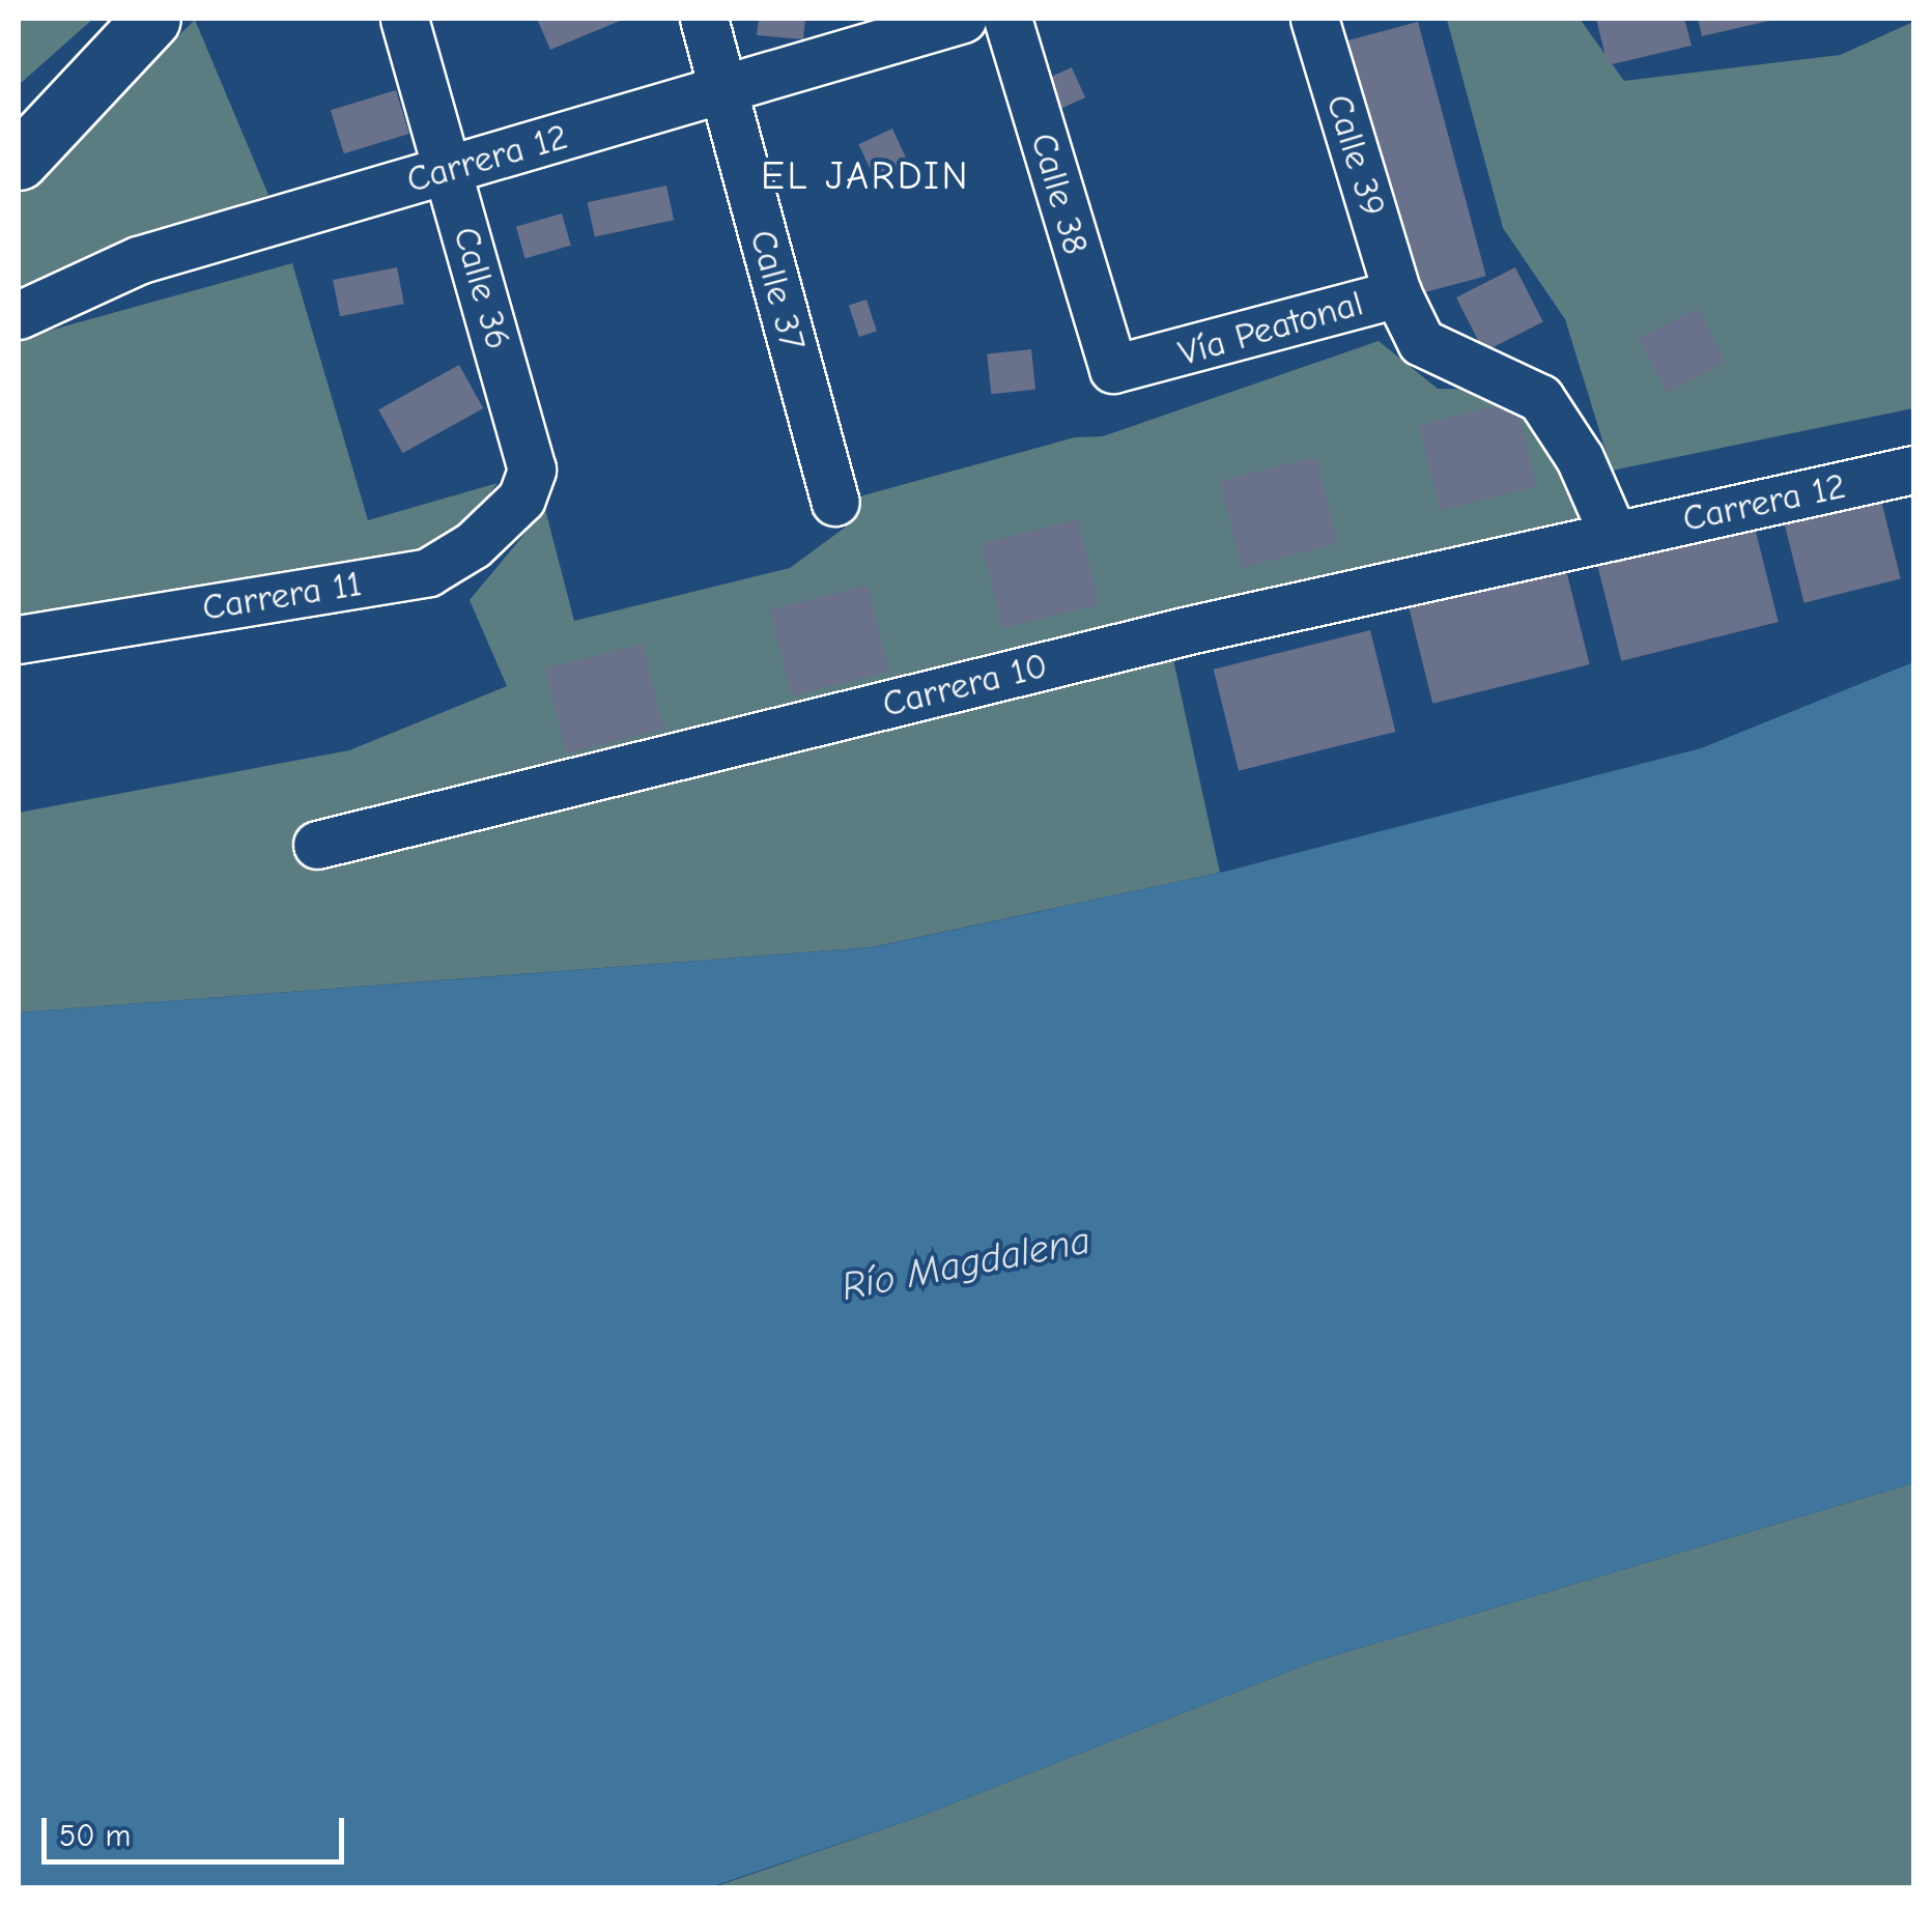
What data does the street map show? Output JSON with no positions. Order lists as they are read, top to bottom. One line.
{"streets":{"street":["Calle 39","Carrera 12","Calle 38","Calle 36","Calle 37","Vía Peatonal","Carrera 11","Carrera 10"]},"crossings":[["Calle 39","Vía Peatonal"],["Carrera 12","Calle 36"],["Carrera 12","Calle 37"],["Carrera 12","Vía Peatonal"],["Carrera 12","Carrera 10"],["Calle 38","Vía Peatonal"],["Calle 36","Carrera 11"],["Vía Peatonal","Carrera 10"]],"districts":["EL JARDIN"],"water":["Río Magdalena"],"scale_bar":"50 m"}
